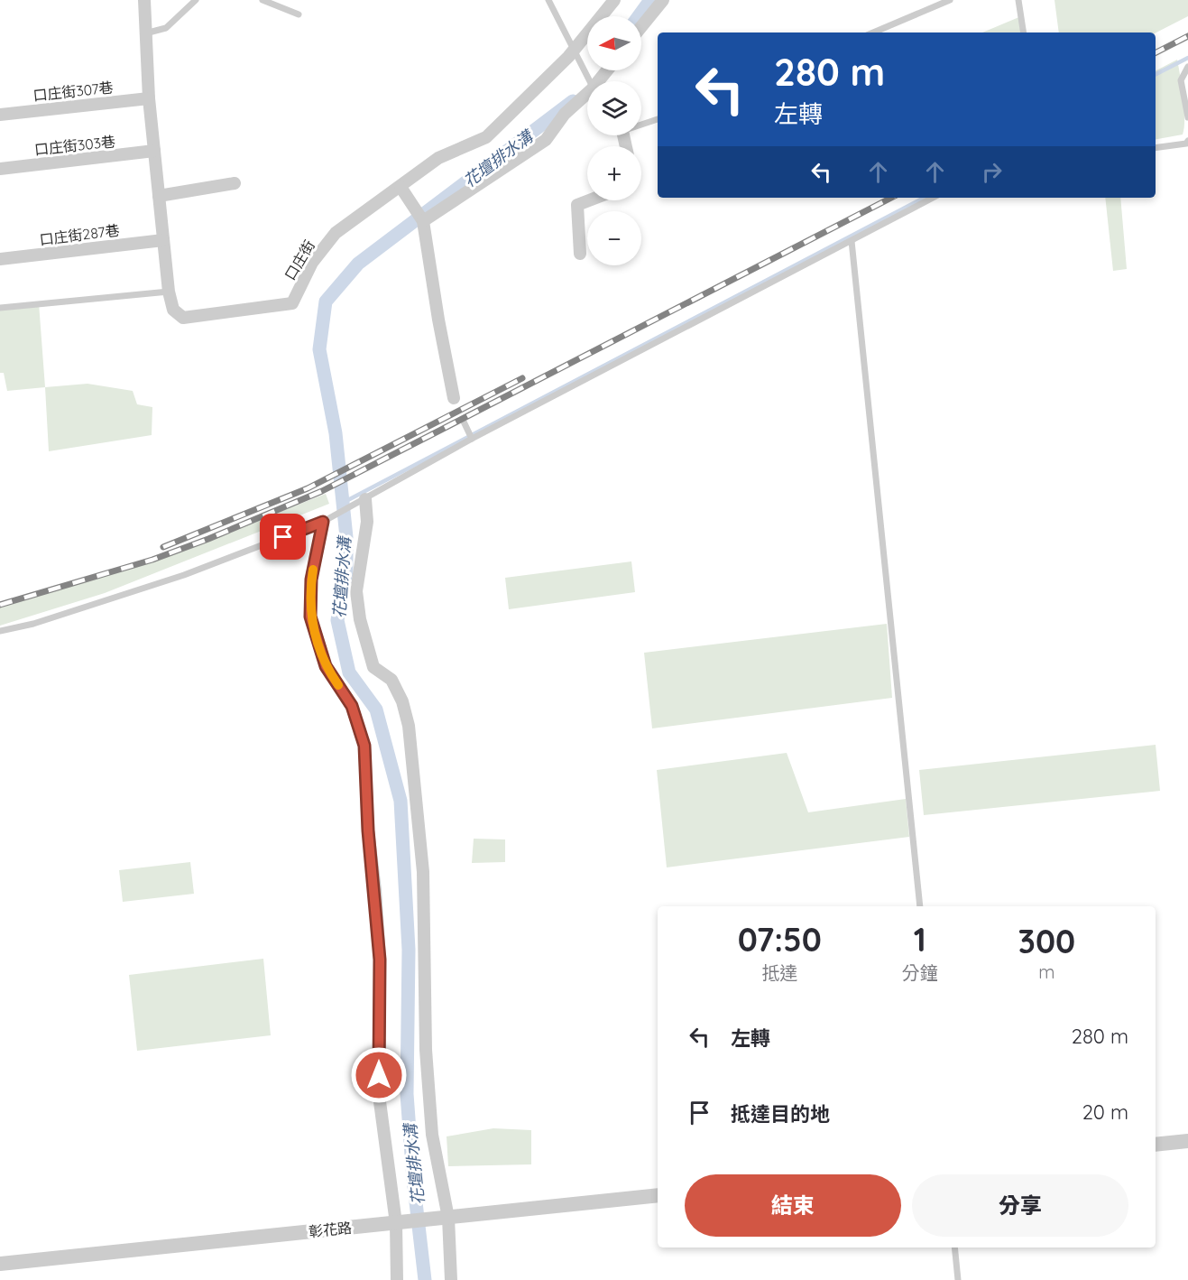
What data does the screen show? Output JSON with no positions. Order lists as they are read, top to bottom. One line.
{"streets":{"street":["口庄街307巷","口庄街303巷","口庄街287巷","口庄街","彰花路"]},"crossings":[["口庄街307巷","口庄街"],["口庄街303巷","口庄街"],["口庄街287巷","口庄街"]],"water":["花壇排水溝"],"north":"left","page":{"map_buttons":["+","−"],"turn":["280 m","左轉"],"eta":["07:50","抵達","1","分鐘","300","m"],"list":[{"name":"左轉","value":"280 m"},{"name":"抵達目的地","value":"20 m"}],"buttons":["結束","分享"]}}
